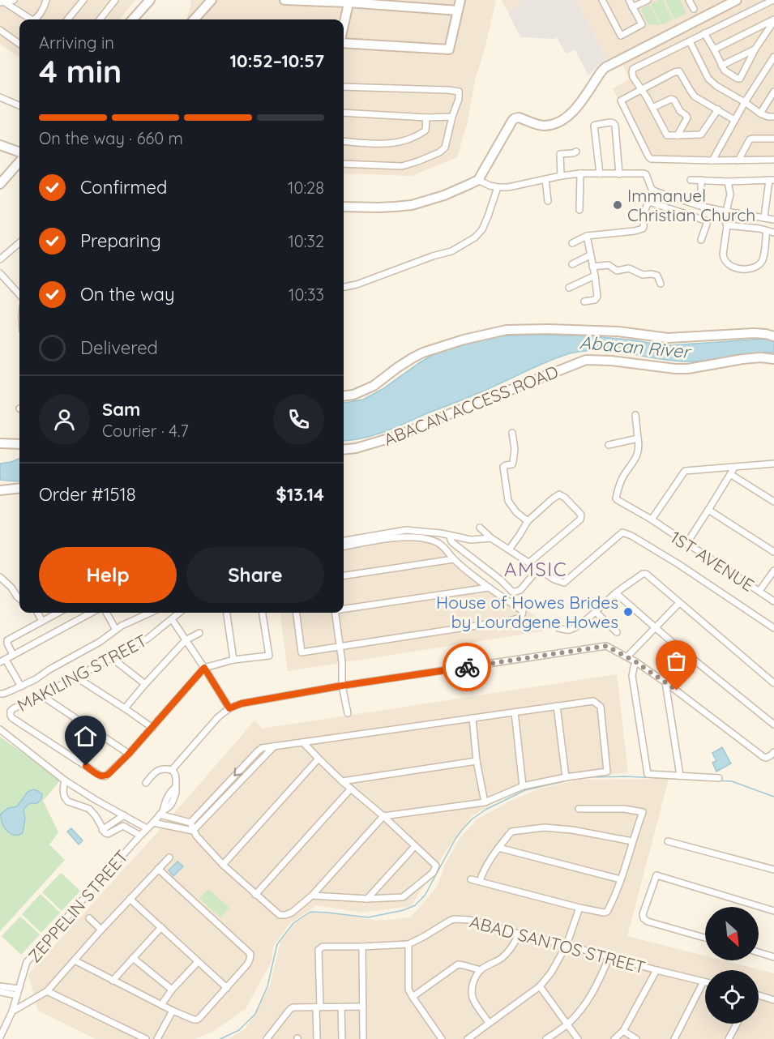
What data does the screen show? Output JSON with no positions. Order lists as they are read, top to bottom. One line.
{"streets":{"street":["ABACAN ACCESS ROAD","1ST AVENUE","MAKILING STREET","ZEPPELIN STREET","ABAD SANTOS STREET"]},"districts":["AMSIC"],"water":["Abacan River"],"places":["Immanuel Christian Church","House of Howes Brides by Lourdgene Howes"],"north":"bottom right","page":{"heading":["4 min","Arriving in","10:52–10:57"],"panel":["Sam","Courier · 4.7","Order #1518","$13.14"],"bar":"On the way · 660 m","list":[["Confirmed","10:28"],["Preparing","10:32"],["On the way","10:33"],"Delivered"],"buttons":["Help","Share"]}}
